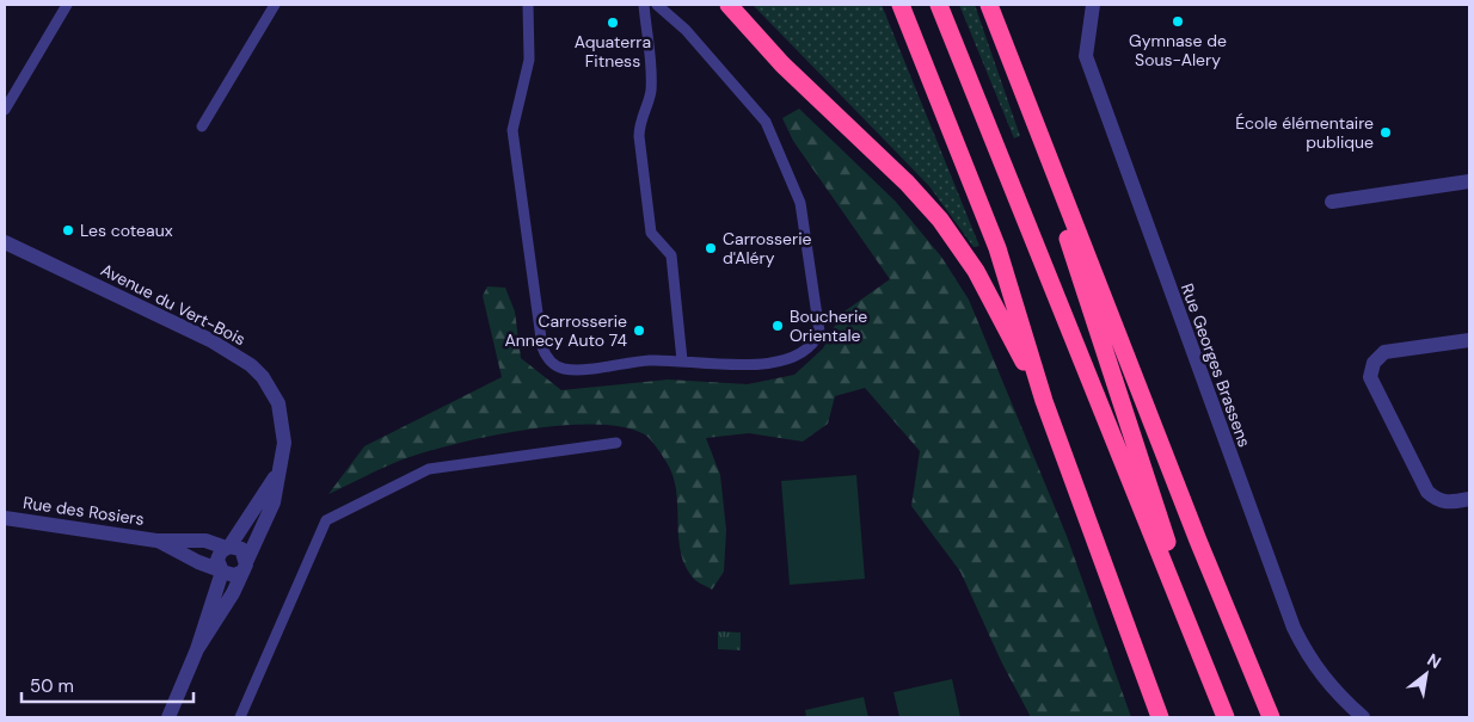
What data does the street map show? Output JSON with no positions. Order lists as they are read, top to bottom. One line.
{"streets":{"street":["Avenue du Vert-Bois","Rue Georges Brassens","Rue des Rosiers"]},"crossings":[["Avenue du Vert-Bois","Rue des Rosiers"]],"places":["Gymnase de Sous-Alery","Aquaterra Fitness","École élémentaire publique","Les coteaux","Carrosserie d'Aléry","Boucherie Orientale","Carrosserie Annecy Auto 74"],"scale_bar":"50 m","north":"top right"}
